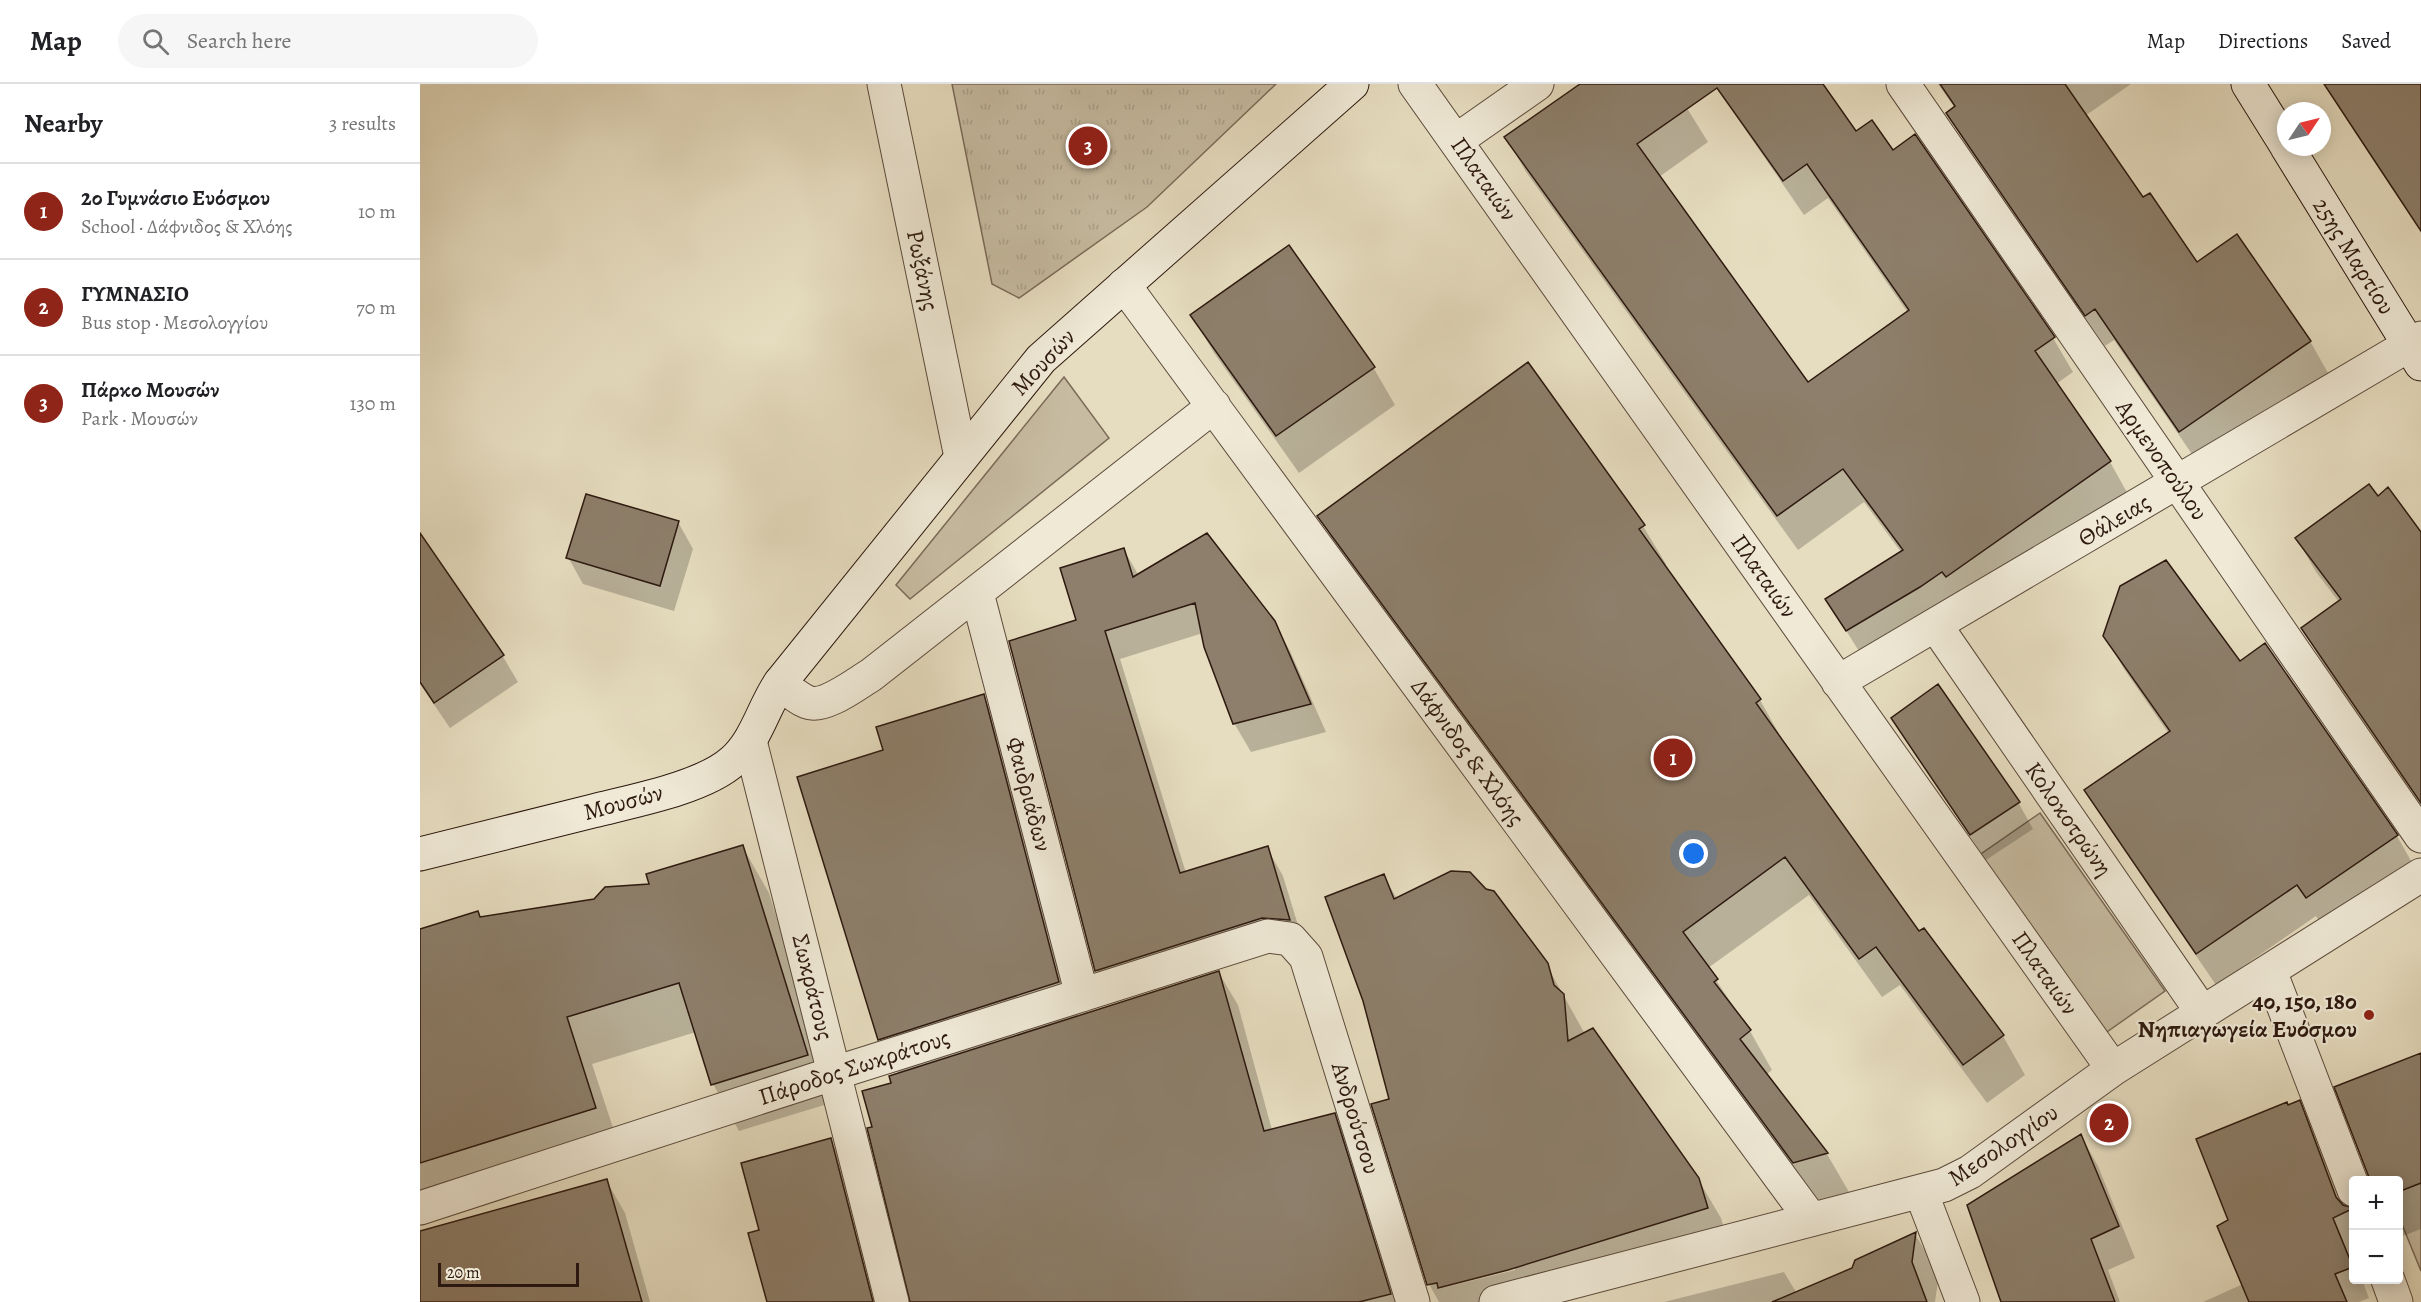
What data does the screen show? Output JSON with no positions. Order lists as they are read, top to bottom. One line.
{"streets":{"street":["Πλαταιών","25ης Μαρτίου","Ρωξάνης","Μουσών","Αρμενοπούλου","Θάλειας","Δάφνιδος & Χλόης","Φαιδριάδων","Κολοκοτρώνη","Σωκράτους","Πάροδος Σωκράτους","Ανδρούτσου","Μεσολογγίου"]},"crossings":[["Πλαταιών","Θάλειας"],["Πλαταιών","Μεσολογγίου"],["25ης Μαρτίου","Θάλειας"],["Ρωξάνης","Μουσών"],["Μουσών","Δάφνιδος & Χλόης"],["Μουσών","Σωκράτους"],["Αρμενοπούλου","Θάλειας"],["Θάλειας","Κολοκοτρώνη"],["Δάφνιδος & Χλόης","Μεσολογγίου"],["Φαιδριάδων","Πάροδος Σωκράτους"],["Κολοκοτρώνη","Μεσολογγίου"],["Σωκράτους","Πάροδος Σωκράτους"],["Πάροδος Σωκράτους","Ανδρούτσου"]],"places":["4ο, 15ο, 18ο Νηπιαγωγεία Ευόσμου"],"scale_bar":"20 m","north":"top right","page":{"header":"Map","search":"Search here","nav":["Map","Directions","Saved"],"heading":["Nearby","3 results"],"pins":["3","1","2"],"list":[{"mark":"1","name":"2ο Γυμνάσιο Ευόσμου","note":"School · Δάφνιδος & Χλόης","value":"10 m"},{"mark":"2","name":"ΓΥΜΝΑΣΙΟ","note":"Bus stop · Μεσολογγίου","value":"70 m"},{"mark":"3","name":"Πάρκο Μουσών","note":"Park · Μουσών","value":"130 m"}],"map_buttons":["+","−"],"scale":"20 m"}}
